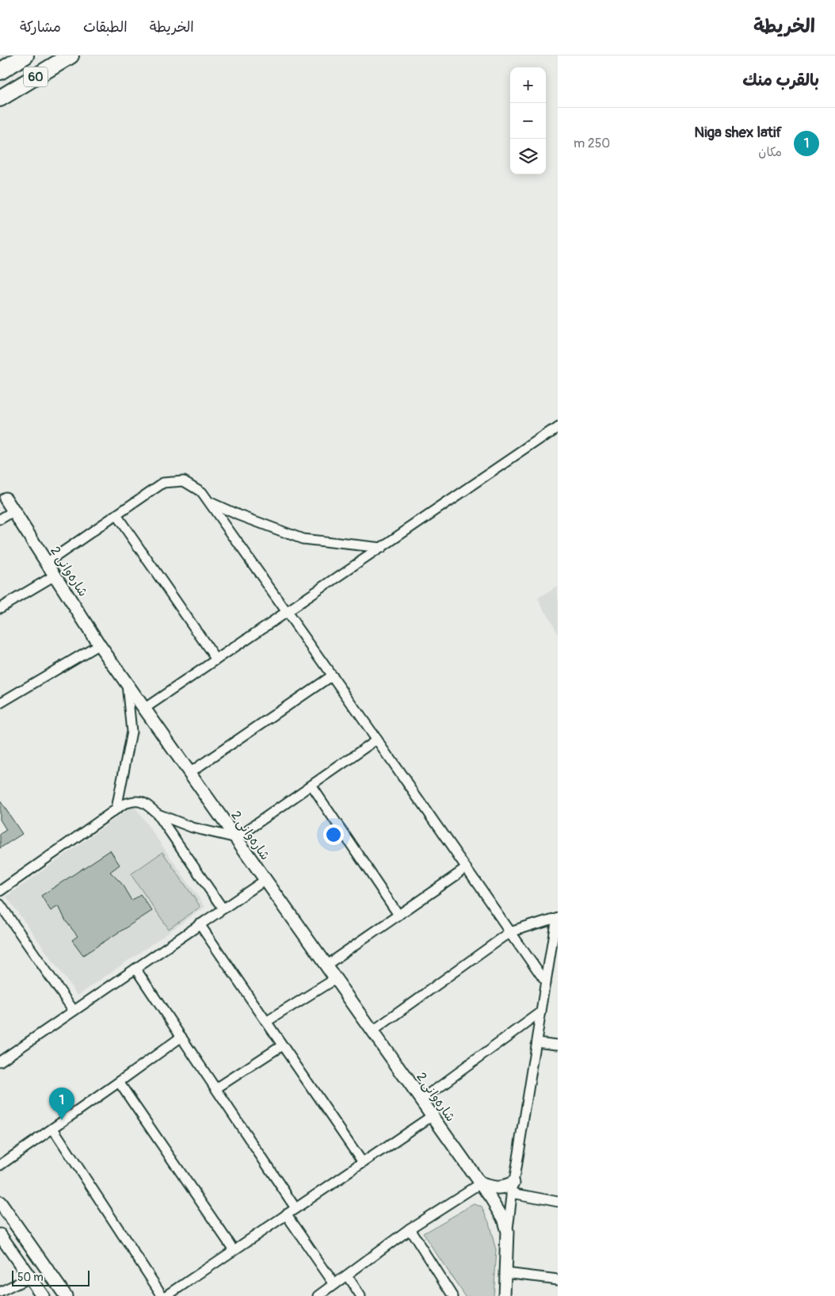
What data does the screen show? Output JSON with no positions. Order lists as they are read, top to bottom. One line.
{"streets":{"highway":["60"],"street":["شارەوانی 2"]},"scale_bar":"50 m","page":{"header":"الخريطة","nav":["الخريطة","الطبقات","مشاركة"],"heading":"بالقرب منك","map_buttons":["+","−"],"list":[{"mark":"1","name":"Niga shex latif","note":"مكان","value":"250 m"}],"pins":"1","scale":"50 m"}}
